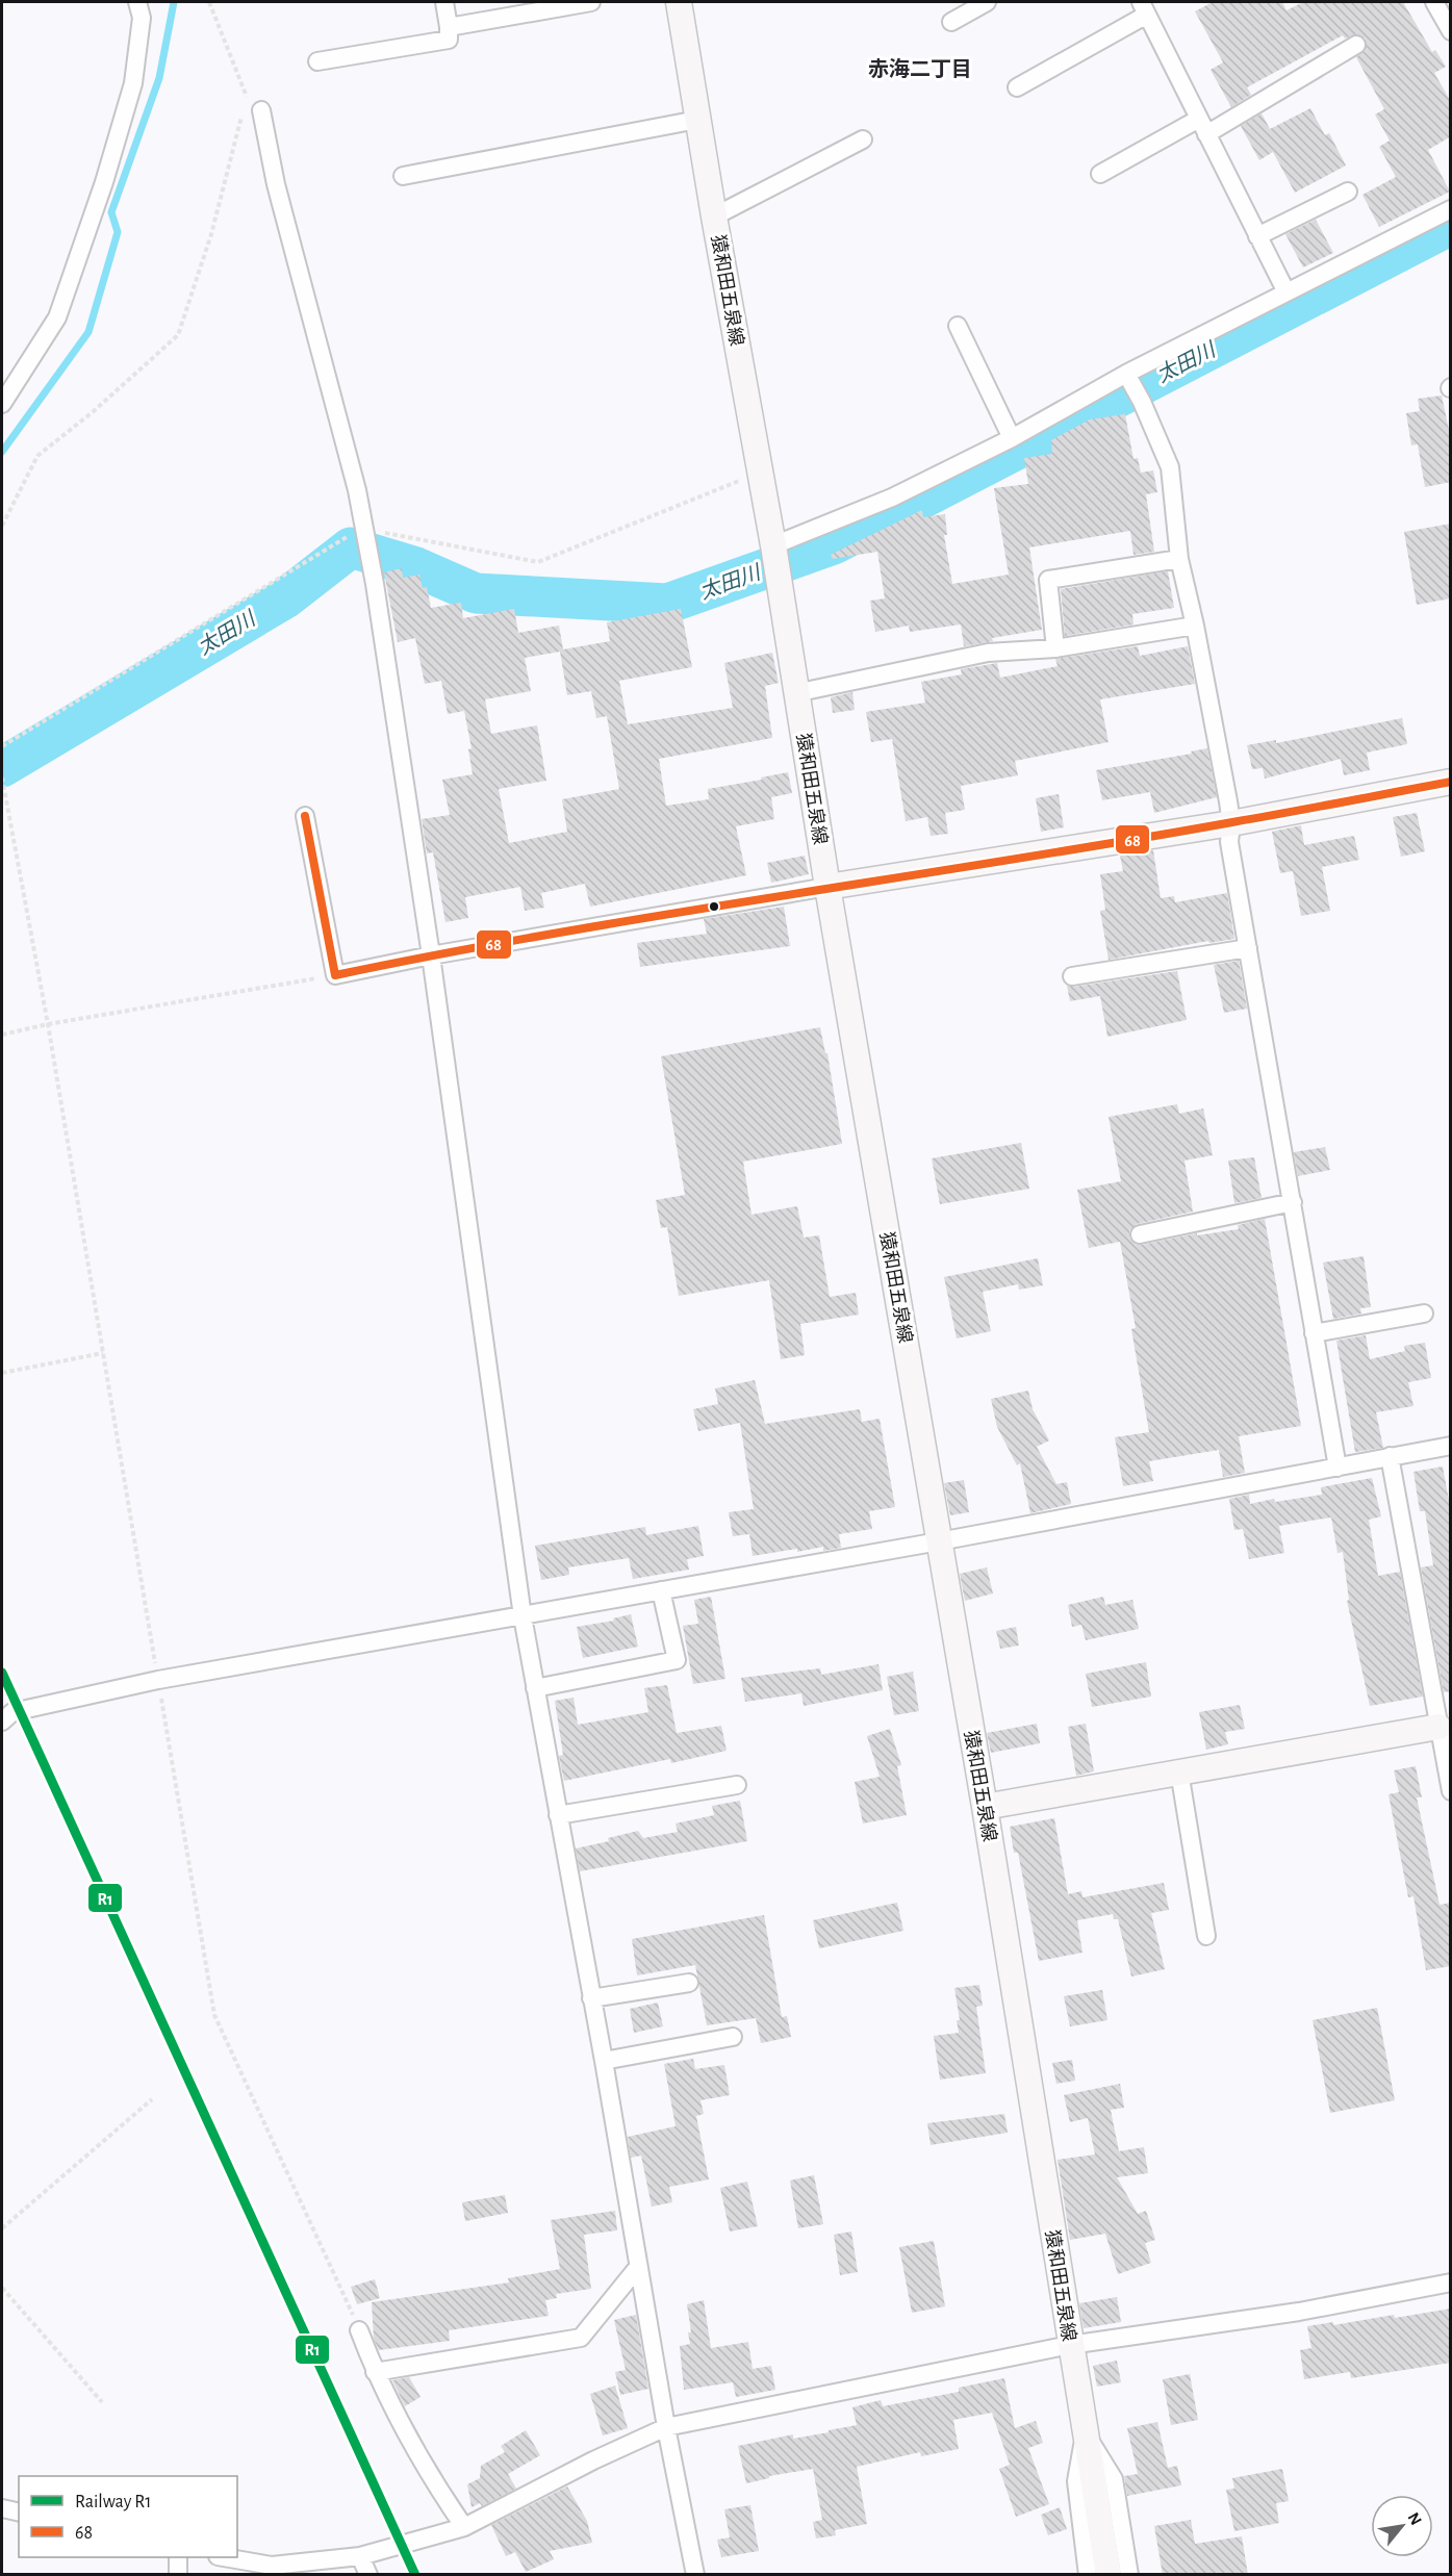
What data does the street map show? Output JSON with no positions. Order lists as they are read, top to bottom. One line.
{"streets":{"main road":["猿和田五泉線"]},"districts":["赤海二丁目"],"water":["太田川"],"lines":["transit line 68","rail line R1"],"legend":["Railway R1","68"],"north":"top right"}
